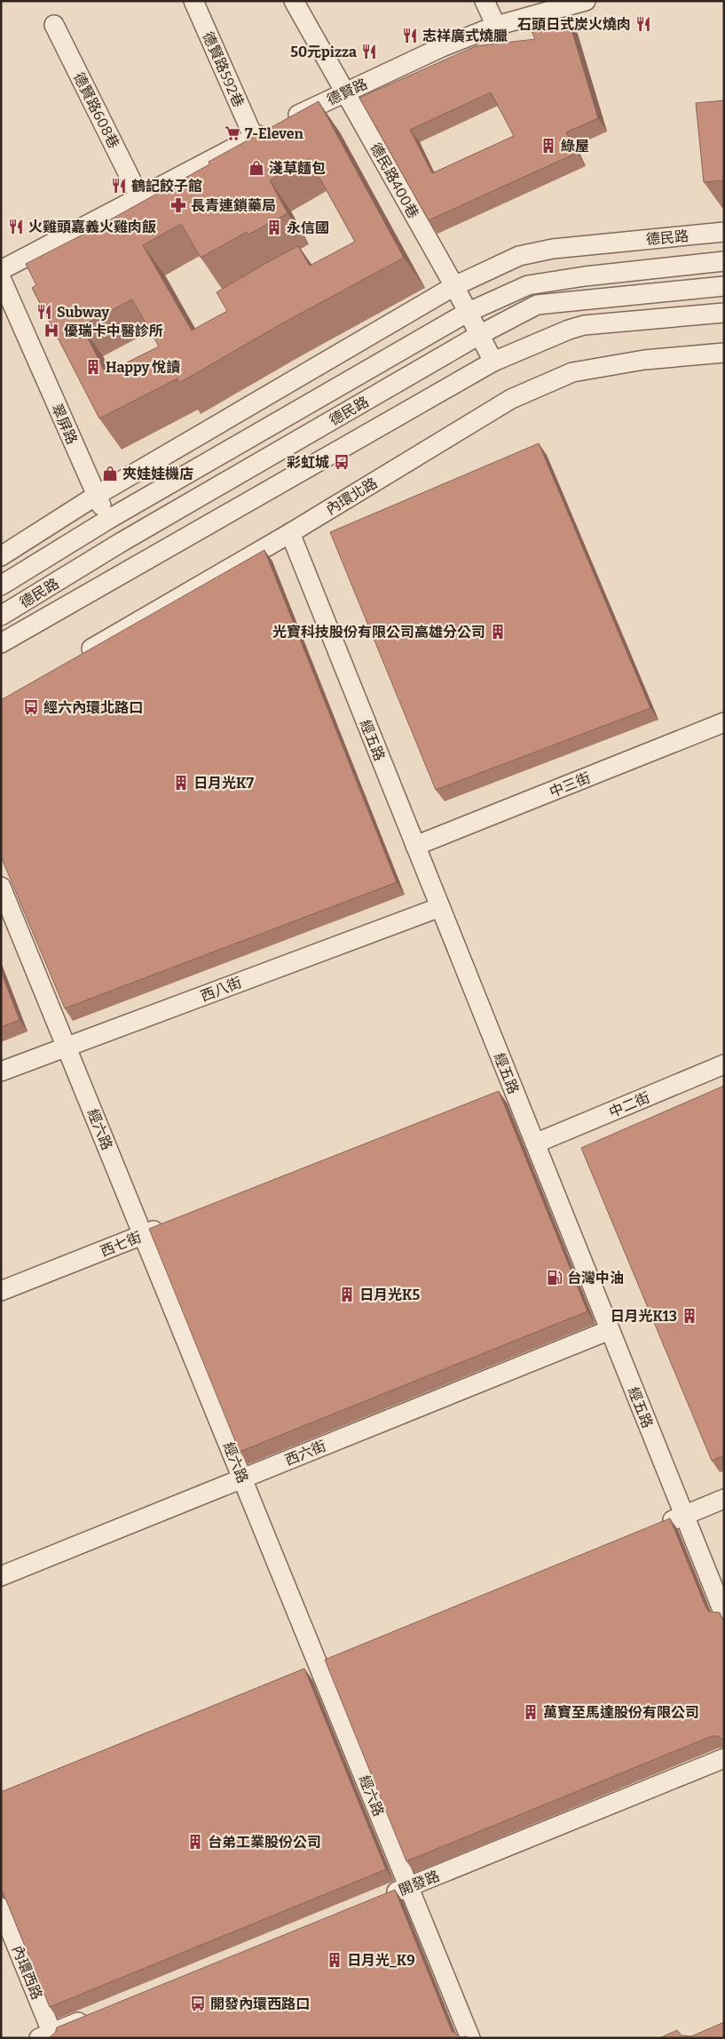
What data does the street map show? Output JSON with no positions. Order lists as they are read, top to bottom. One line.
{"streets":{"street":["德賢路592巷","德賢路","德賢路608巷","德民路400巷","德民路","翠屏路","內環北路","經五路","中三街","西八街","中二街","經六路","西七街","西六街","開發路","內環西路"]},"crossings":[["德賢路592巷","德賢路"],["德賢路","德賢路608巷"],["德賢路","德民路400巷"],["德民路400巷","德民路"],["德民路","翠屏路"],["內環北路","經五路"],["經五路","中三街"],["經五路","西八街"],["經五路","中二街"],["經五路","西六街"],["西八街","經六路"],["經六路","西七街"],["經六路","西六街"],["經六路","開發路"]],"places":{"restaurant":["石頭日式炭火燒肉","志祥廣式燒臘","50元pizza","鶴記餃子館","火雞頭嘉義火雞肉飯","Subway"],"supermarket":["7-Eleven"],"building":["綠屋","永信國","Happy 悅讀","光寶科技股份有限公司高雄分公司","日月光K7","日月光K5","日月光K13","萬寶至馬達股份有限公司","台弟工業股份公司","日月光_K9"],"shop":["淺草麵包","夾娃娃機店"],"pharmacy":["長青連鎖藥局"],"hospital":["優瑞卡中醫診所"],"bus stop":["彩虹城","經六內環北路口","開發內環西路口"],"fuel station":["台灣中油"]}}
